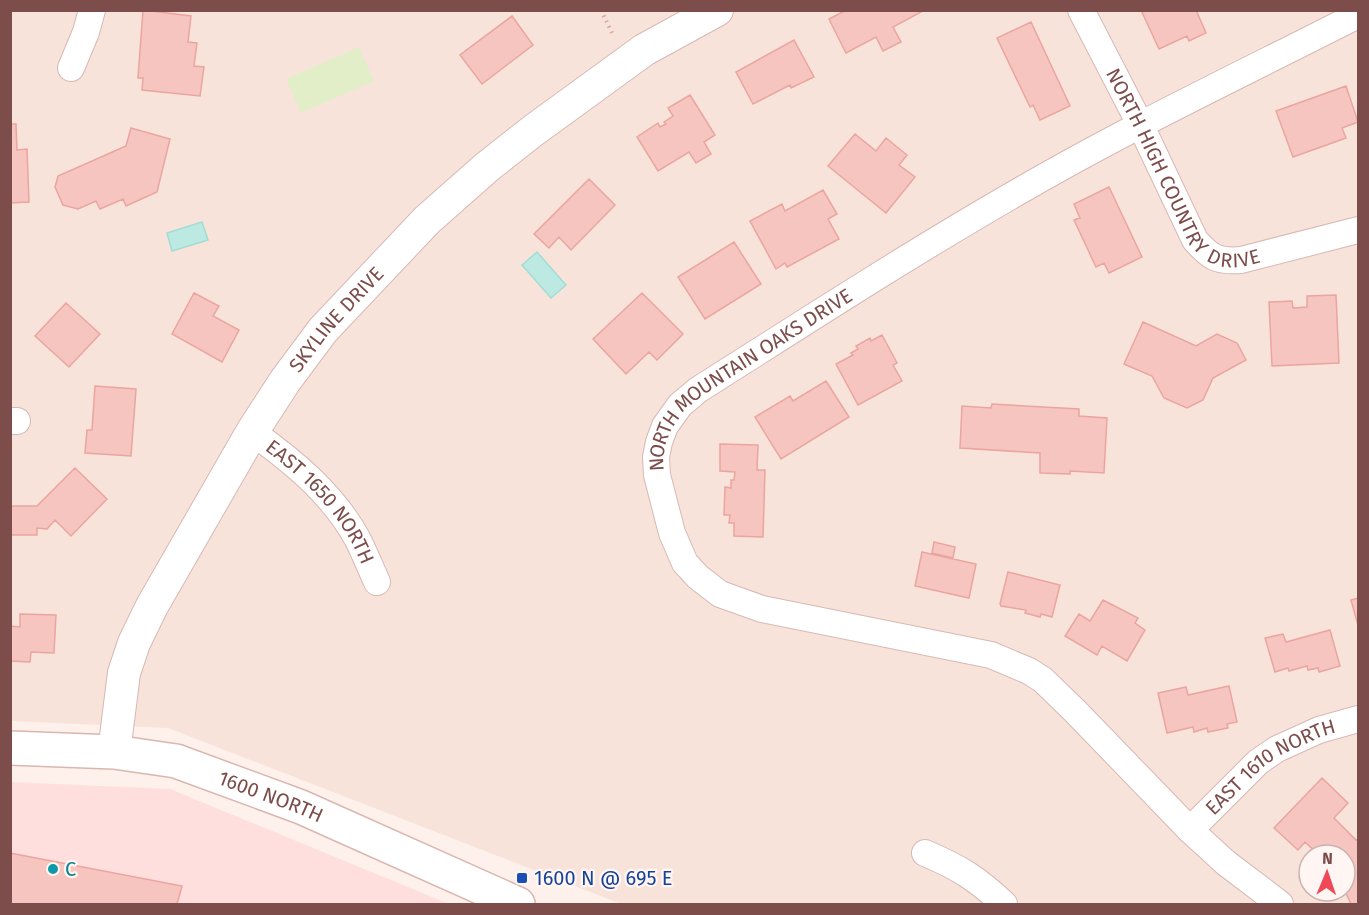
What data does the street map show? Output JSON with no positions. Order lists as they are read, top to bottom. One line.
{"streets":{"main road":["1600 NORTH"],"street":["NORTH HIGH COUNTRY DRIVE","SKYLINE DRIVE","NORTH MOUNTAIN OAKS DRIVE","EAST 1650 NORTH","EAST 1610 NORTH"]},"crossings":[["NORTH HIGH COUNTRY DRIVE","NORTH MOUNTAIN OAKS DRIVE"],["SKYLINE DRIVE","EAST 1650 NORTH"],["SKYLINE DRIVE","1600 NORTH"],["NORTH MOUNTAIN OAKS DRIVE","EAST 1610 NORTH"]],"places":{"other":["C"],"transit":["1600 N @ 695 E"]},"north":"top"}
